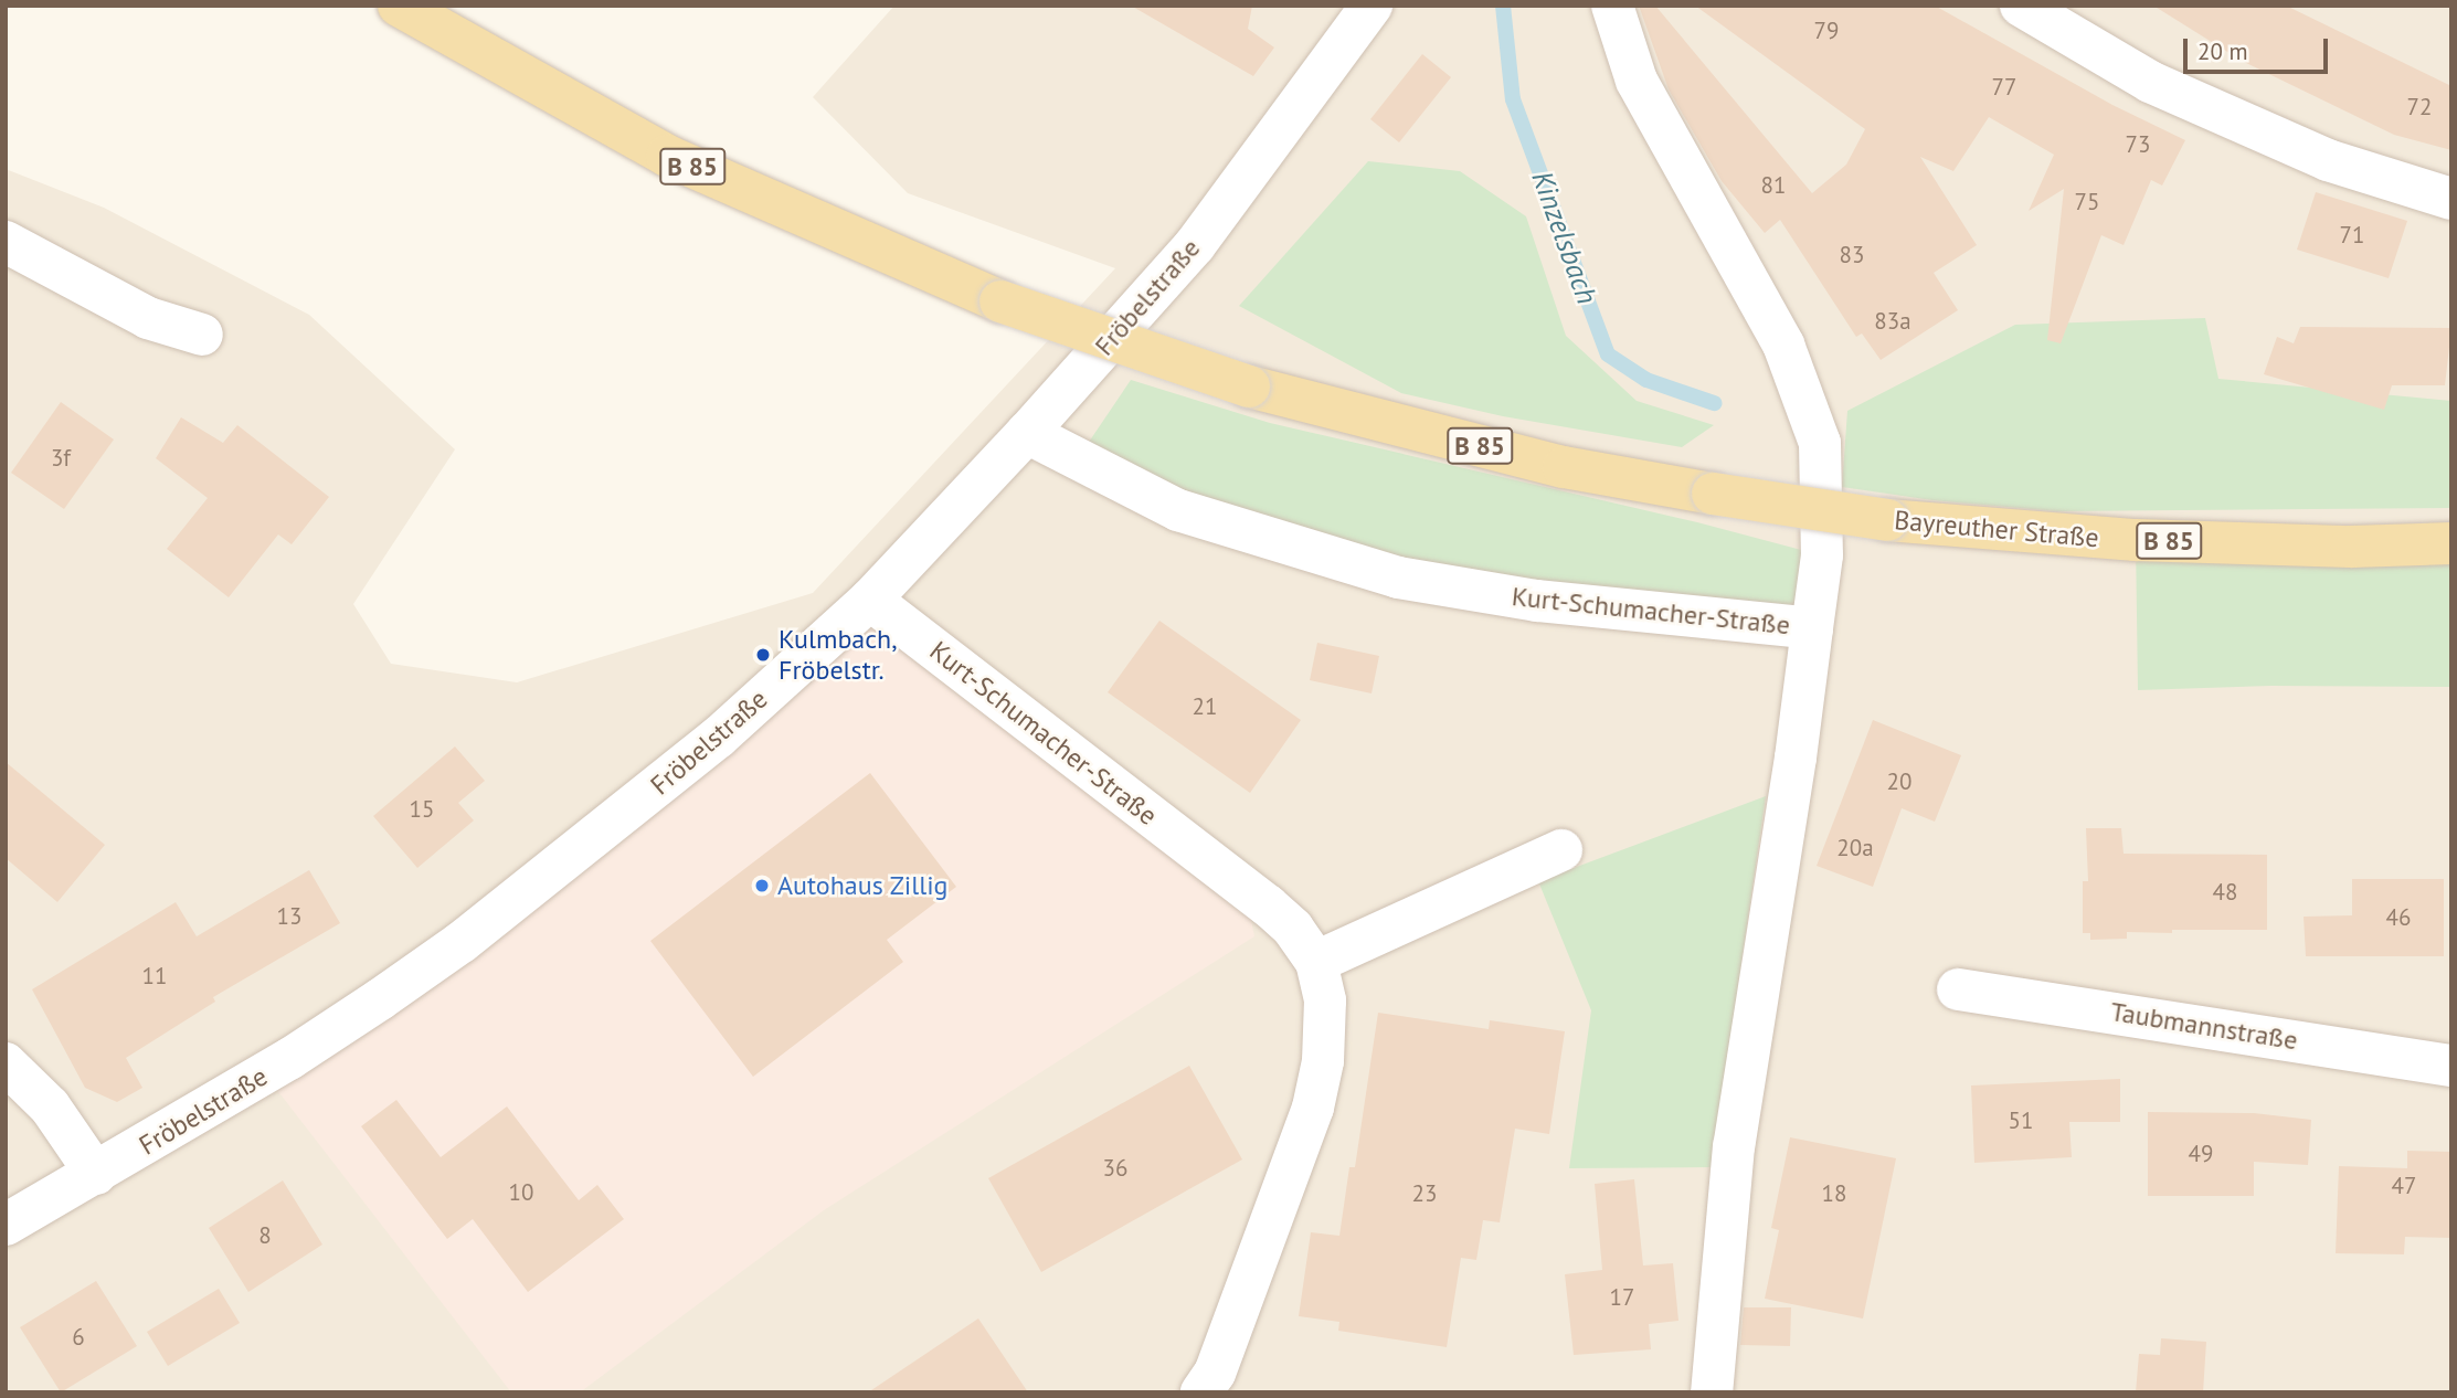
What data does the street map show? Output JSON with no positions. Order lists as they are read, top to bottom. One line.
{"streets":{"main road":["B 85","Bayreuther Straße"],"street":["Fröbelstraße","Kurt-Schumacher-Straße","Taubmannstraße"]},"crossings":[["Fröbelstraße","Kurt-Schumacher-Straße"]],"water":["Kinzelsbach"],"places":["Kulmbach, Fröbelstr.","Autohaus Zillig"],"house_numbers":["79","77","72","73","81","75","71","83","83a","3f","21","20","15","20a","48","13","46","11","51","49","36","47","10","23","18","8","17","6"],"scale_bar":"20 m"}
